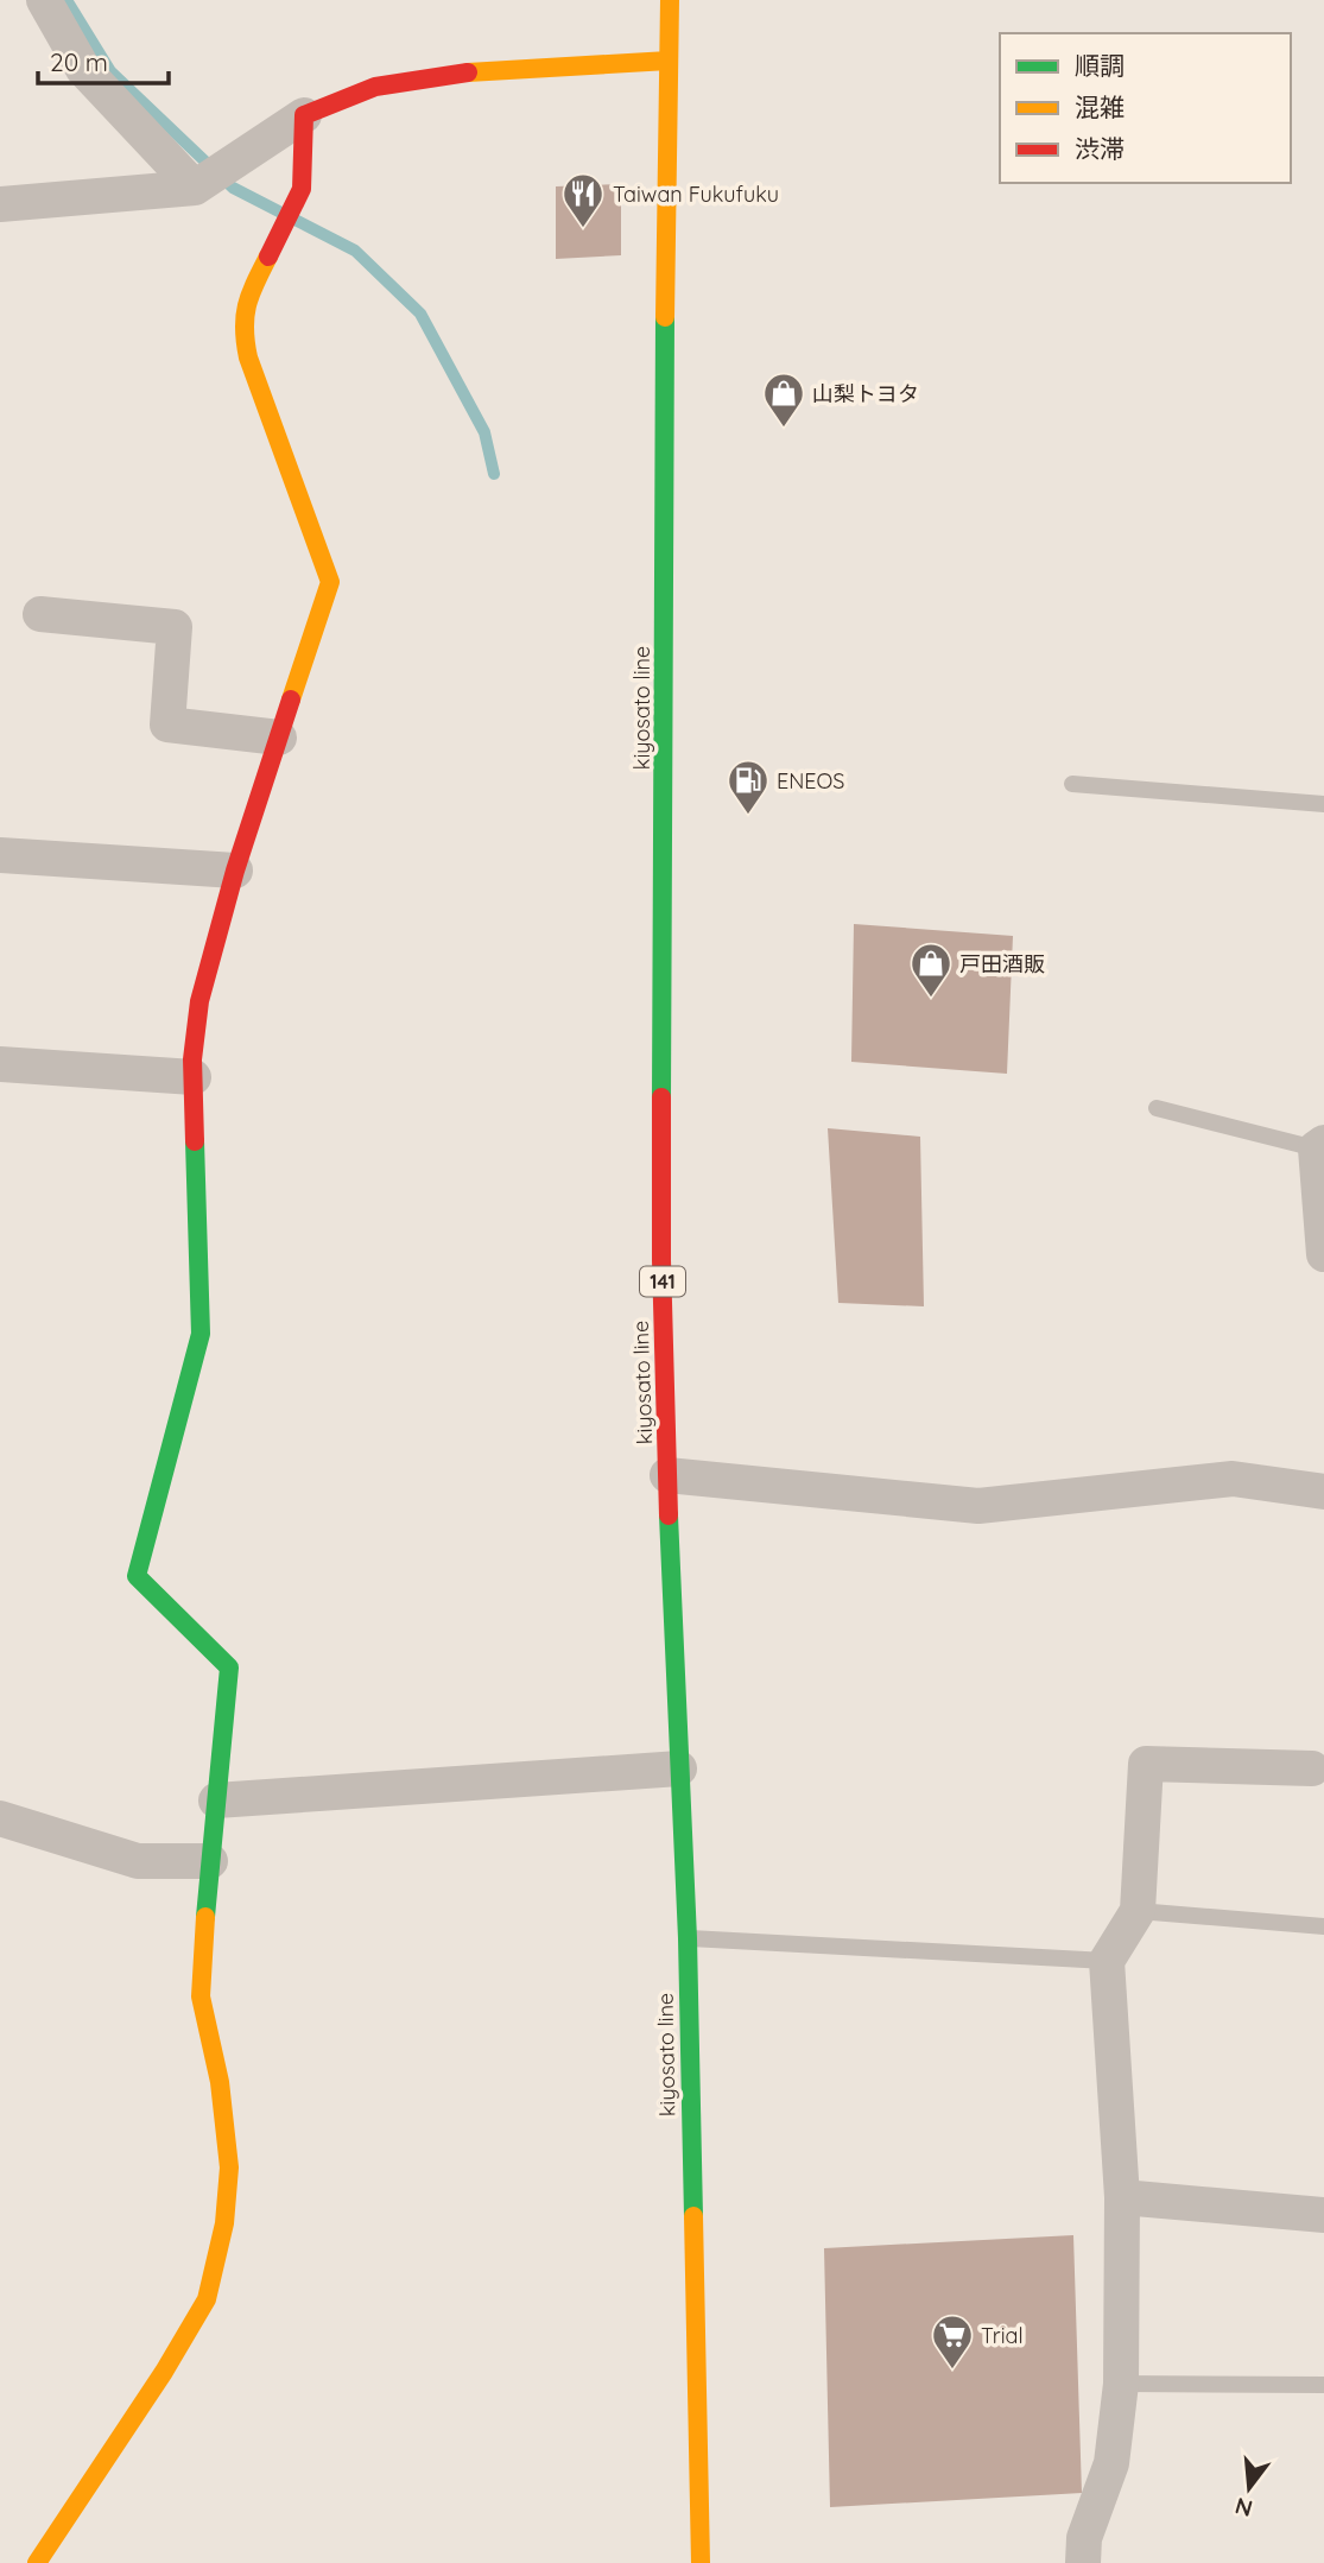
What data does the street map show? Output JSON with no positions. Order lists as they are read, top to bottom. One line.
{"streets":{"main road":["kiyosato line","141"]},"places":{"restaurant":["Taiwan Fukufuku"],"shop":["山梨トヨタ","戸田酒販"],"fuel station":["ENEOS"],"supermarket":["Trial"]},"legend":["順調","混雑","渋滞"],"scale_bar":"20 m","north":"bottom"}
